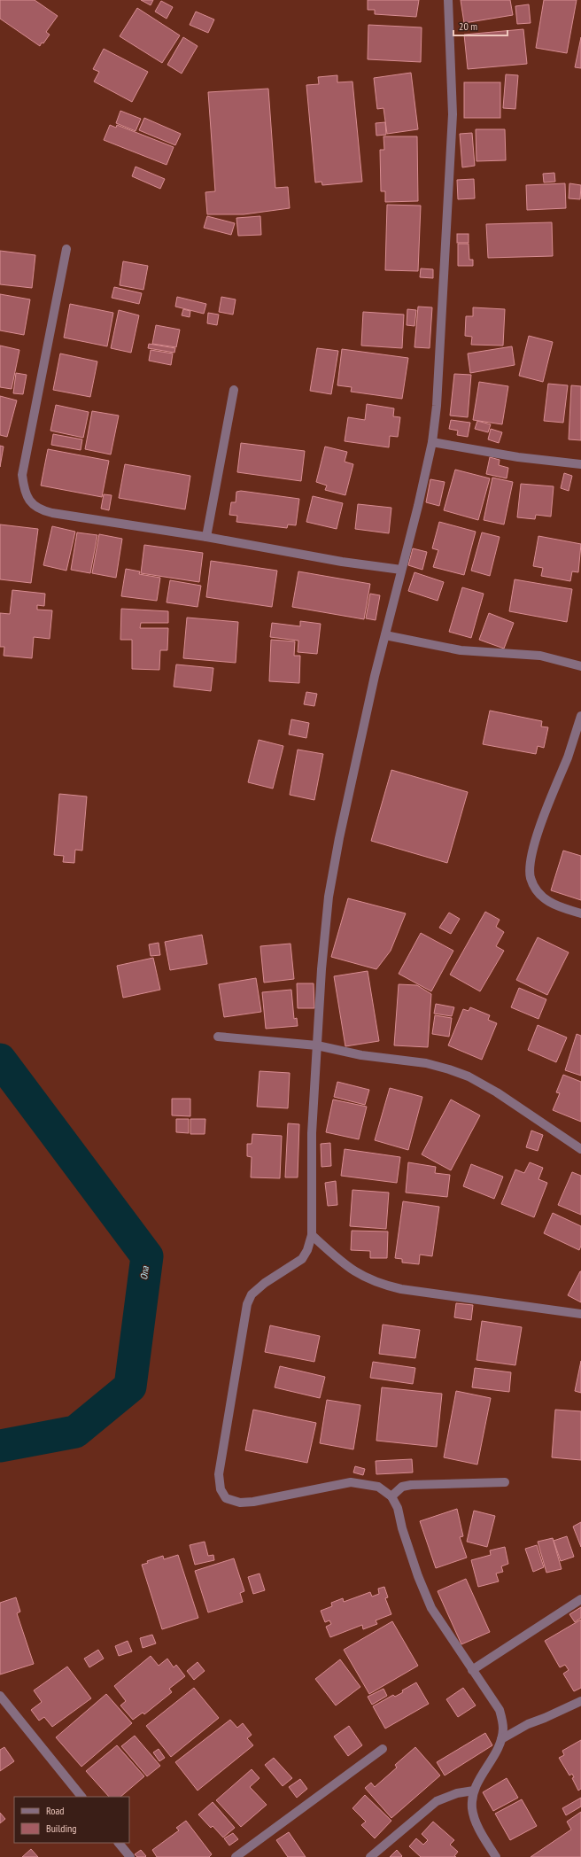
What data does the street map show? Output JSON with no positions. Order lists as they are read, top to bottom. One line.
{"water":["Ona"],"legend":["Road","Building"],"scale_bar":"20 m"}
